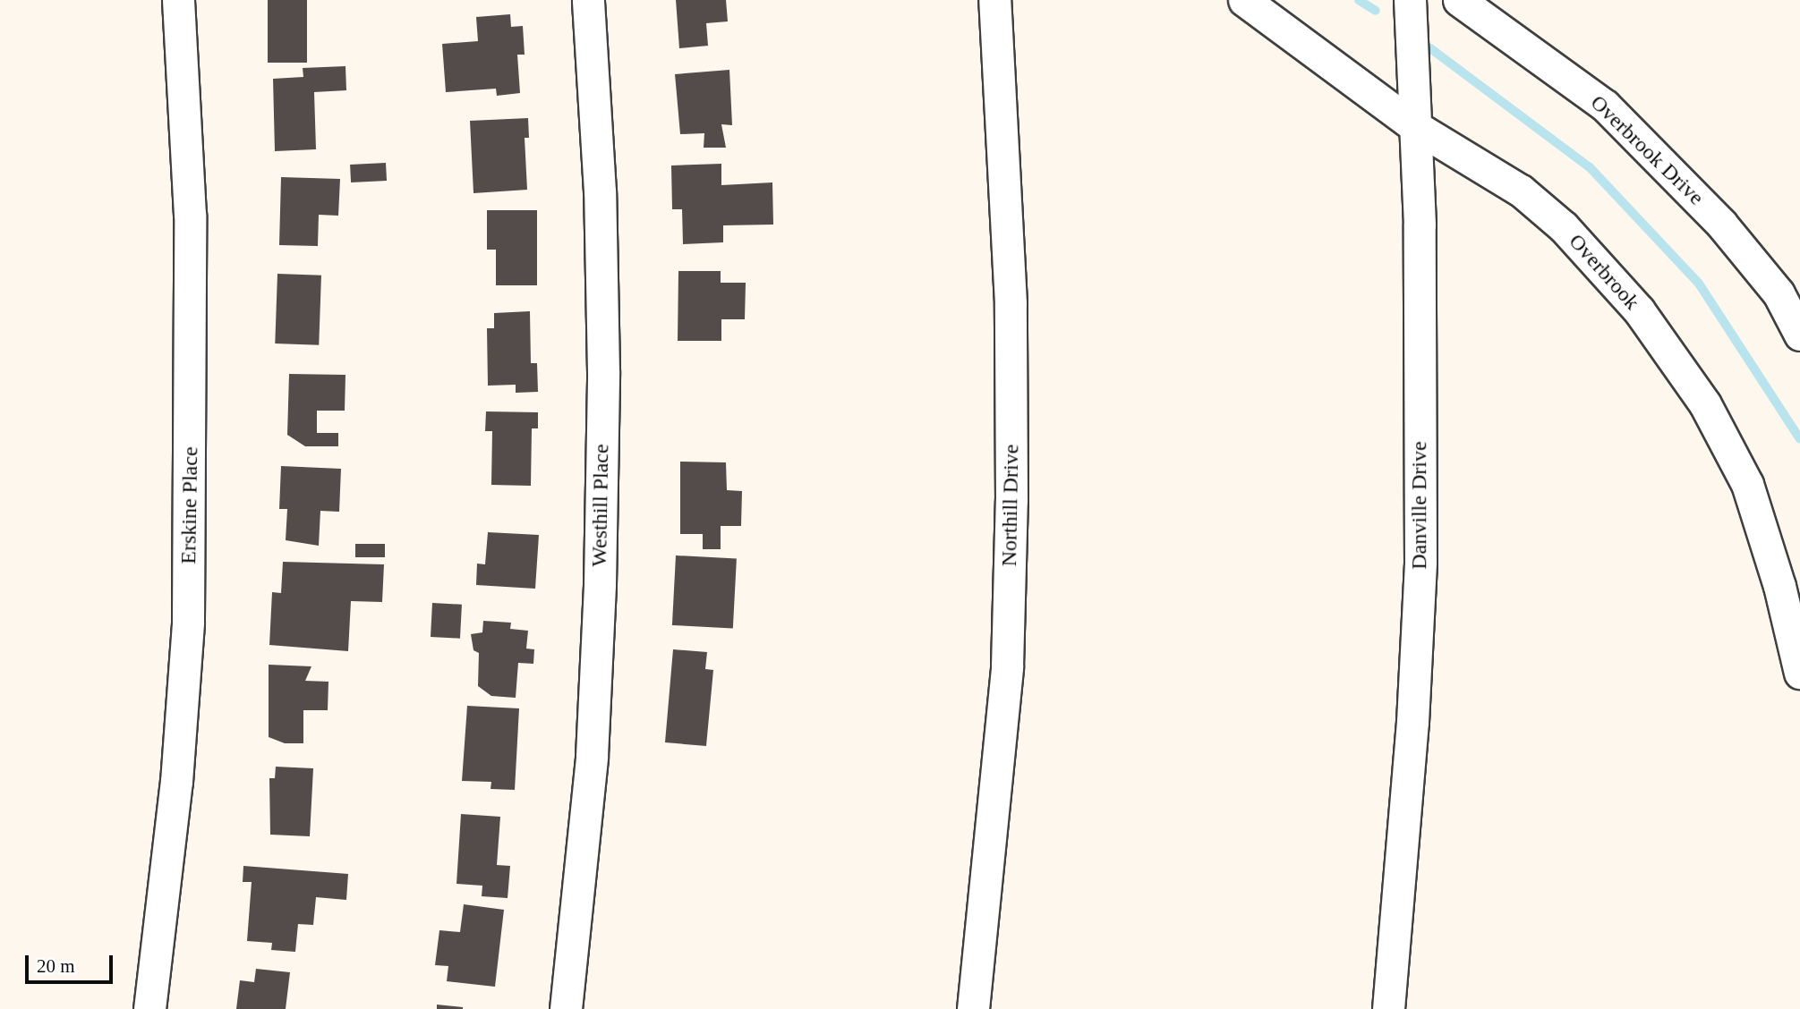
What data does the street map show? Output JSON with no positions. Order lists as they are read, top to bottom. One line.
{"streets":{"street":["Overbrook Drive","Overbrook","Erskine Place","Westhill Place","Northill Drive","Danville Drive"]},"crossings":[["Overbrook","Danville Drive"]],"scale_bar":"20 m"}
